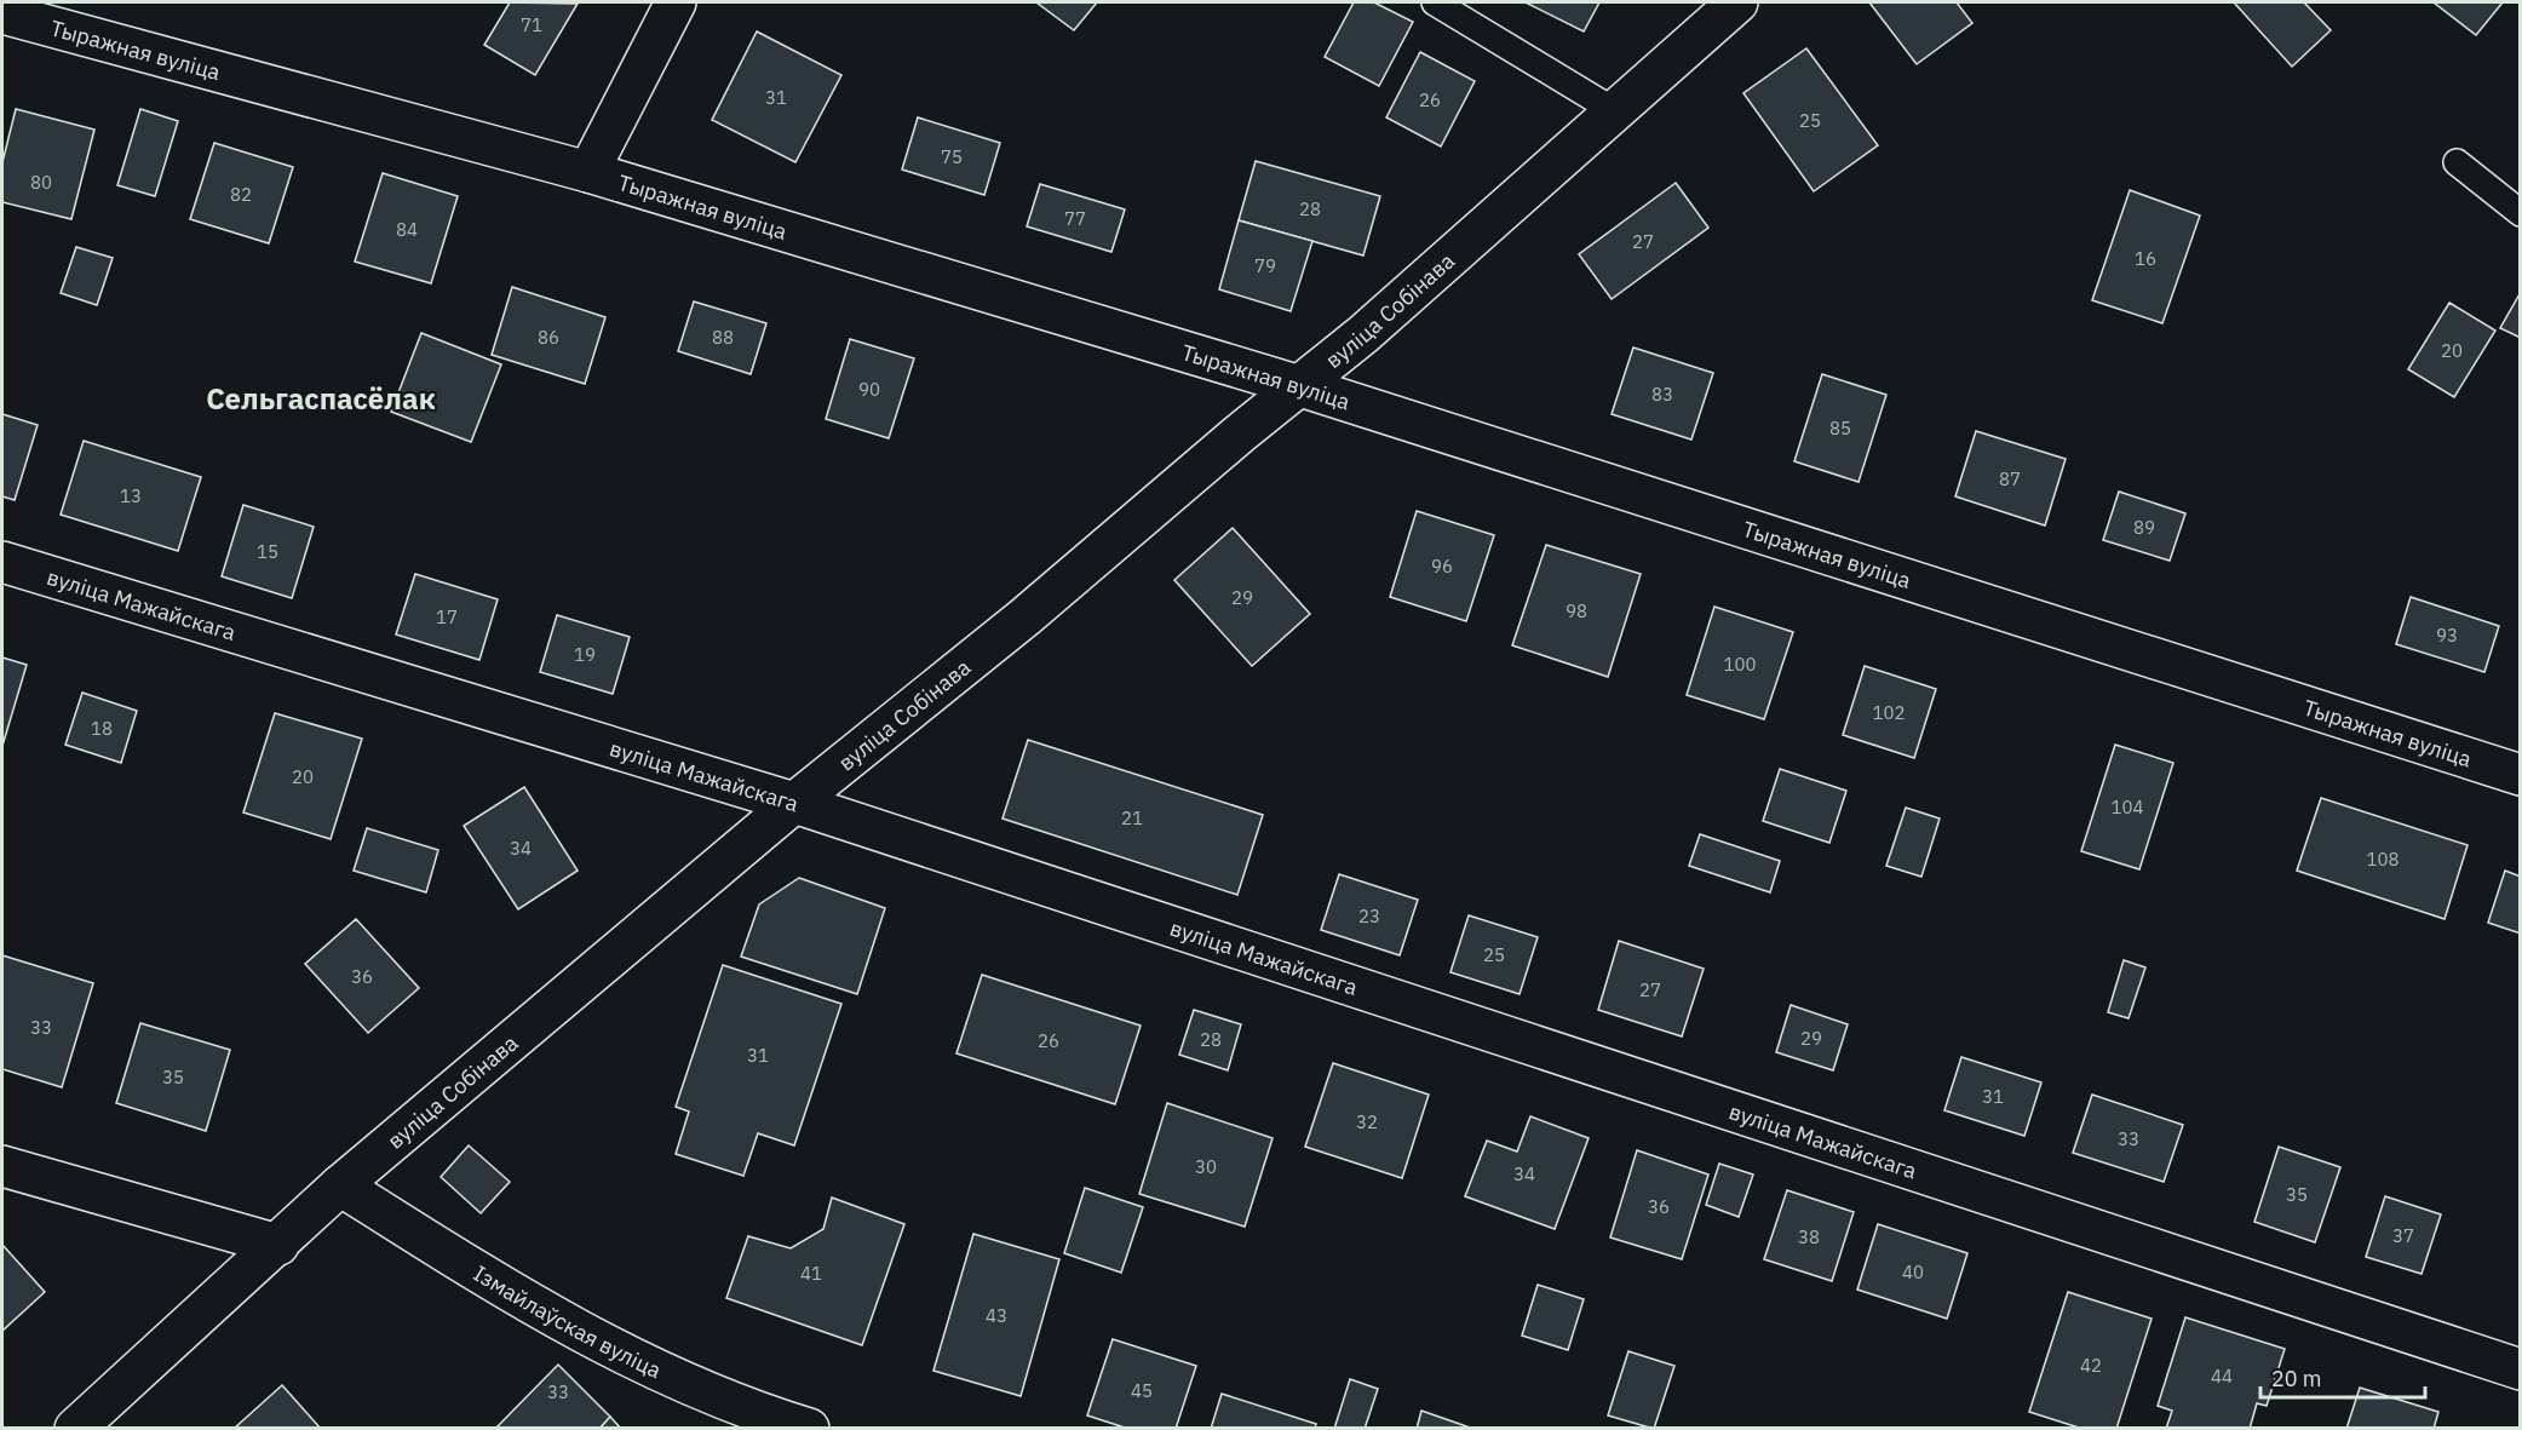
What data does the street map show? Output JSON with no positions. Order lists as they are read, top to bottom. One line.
{"streets":{"street":["Тыражная вуліца","вуліца Собінава","вуліца Мажайскага","Ізмайлаўская вуліца"]},"crossings":[["Тыражная вуліца","вуліца Собінава"],["вуліца Собінава","вуліца Мажайскага"],["вуліца Собінава","Ізмайлаўская вуліца"]],"districts":["Сельгаспасёлак"],"house_numbers":["71","31","26","25","75","80","82","28","77","84","27","16","79","86","88","20","90","83","85","87","13","89","15","96","29","98","17","93","19","100","102","18","20","104","21","34","108","23","25","36","27","33","29","28","26","31","35","31","32","33","30","34","35","36","37","38","40","41","43","42","44","45","33"],"scale_bar":"20 m"}
